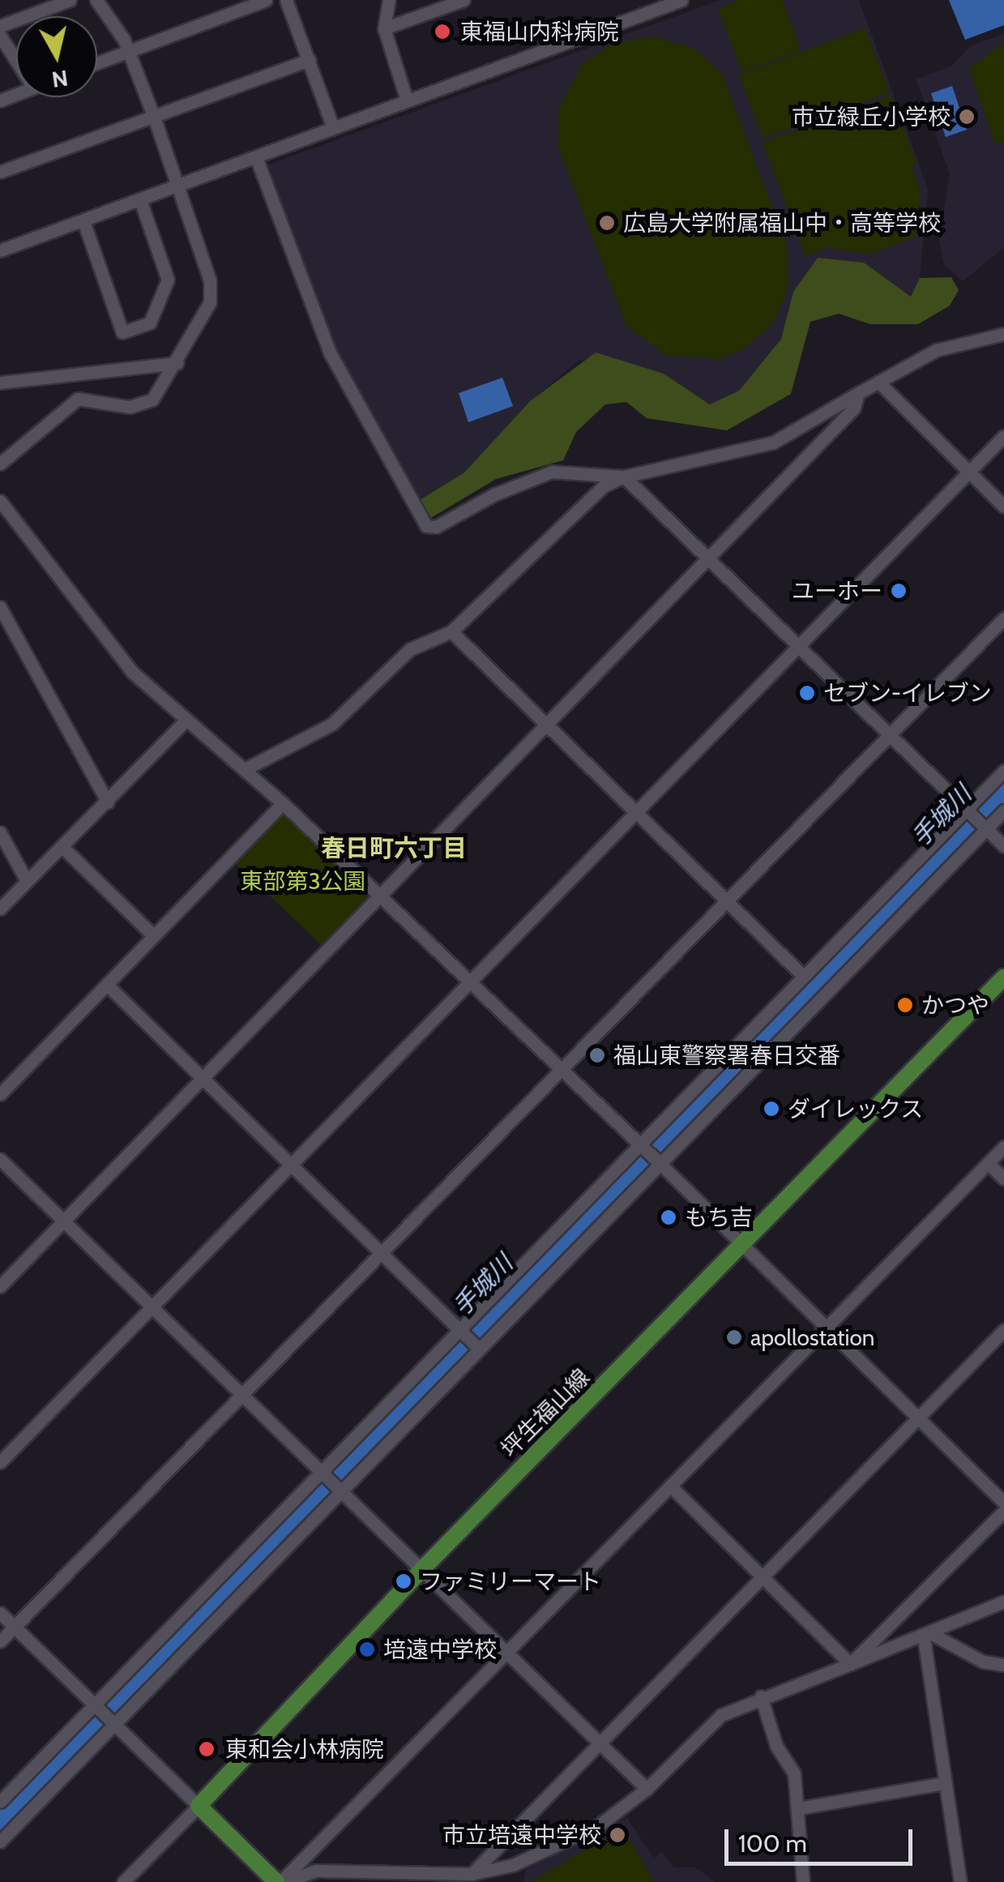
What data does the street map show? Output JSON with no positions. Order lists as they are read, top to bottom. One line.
{"streets":{"main road":["坪生福山線"]},"districts":["春日町六丁目"],"water":["手城川"],"parks":["東部第3公園"],"places":["東福山内科病院","市立緑丘小学校","広島大学附属福山中・高等学校","ユーホー","セブン-イレブン","かつや","福山東警察署春日交番","ダイレックス","もち吉","apollostation","ファミリーマート","培遠中学校","東和会小林病院","市立培遠中学校"],"scale_bar":"100 m","north":"bottom"}
